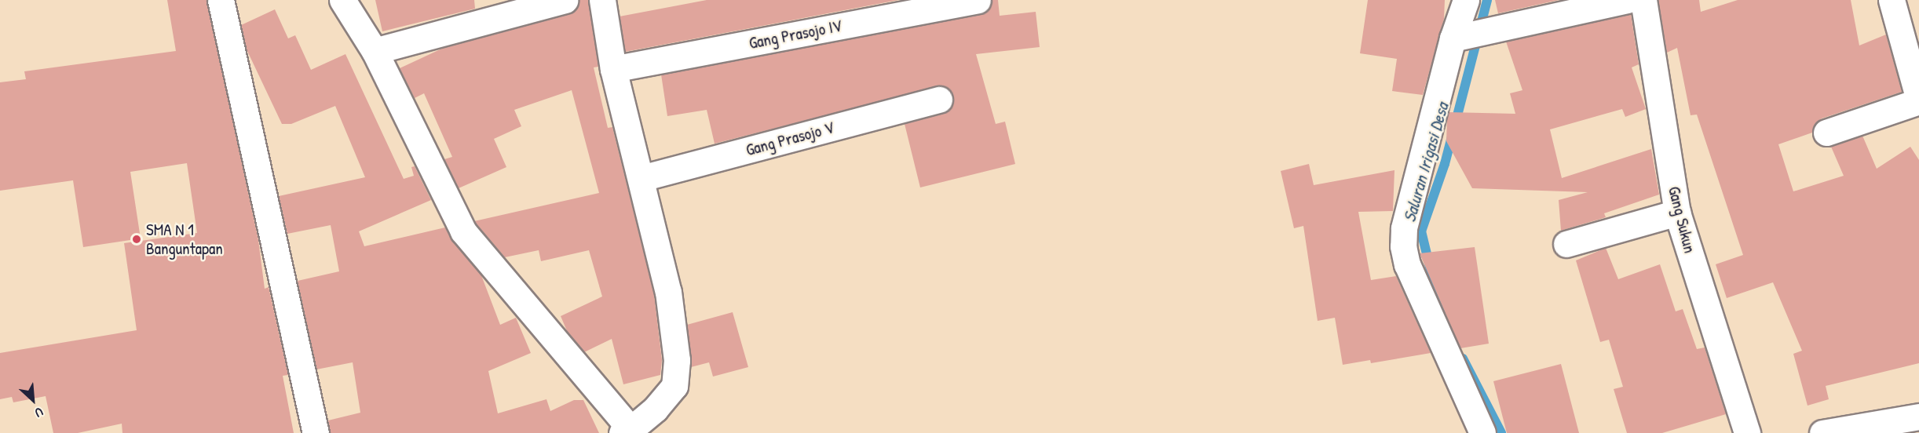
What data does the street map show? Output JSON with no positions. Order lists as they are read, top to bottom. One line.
{"streets":{"street":["Gang Prasojo IV","Gang Prasojo V","Gang Sukun"]},"water":["Saluran Irigasi Desa"],"places":["SMA N 1 Banguntapan"],"north":"bottom right"}
